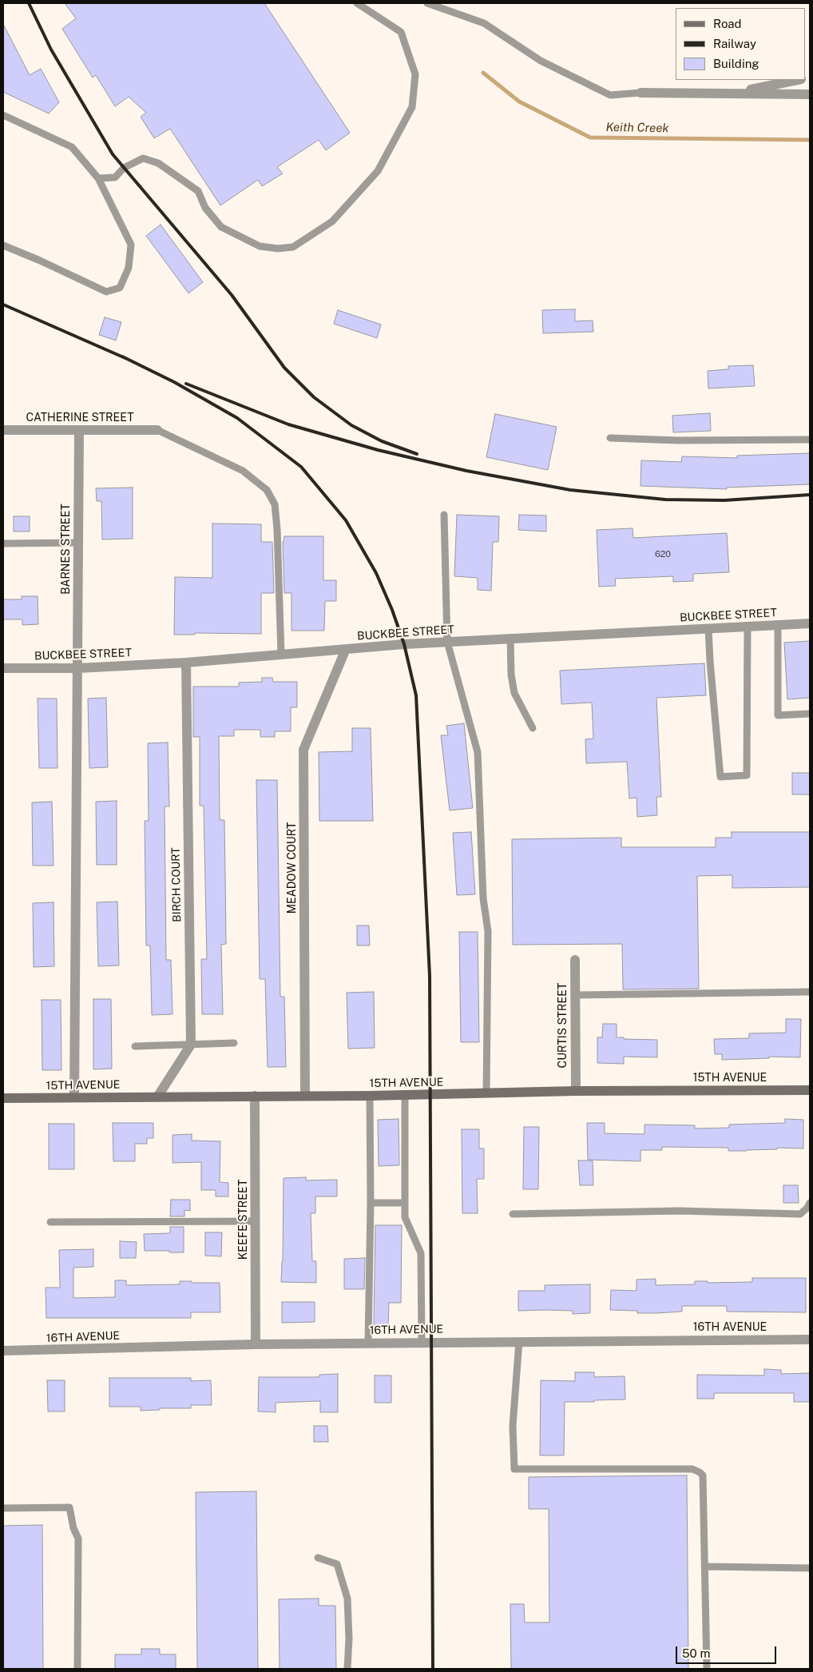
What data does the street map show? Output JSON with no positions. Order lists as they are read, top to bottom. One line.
{"streets":{"main road":["15TH AVENUE"],"street":["CATHERINE STREET","BARNES STREET","BUCKBEE STREET","MEADOW COURT","BIRCH COURT","CURTIS STREET","KEEFE STREET","16TH AVENUE"]},"crossings":[["CATHERINE STREET","BARNES STREET"],["BARNES STREET","BUCKBEE STREET"],["BUCKBEE STREET","MEADOW COURT"],["BUCKBEE STREET","BIRCH COURT"],["MEADOW COURT","15TH AVENUE"],["CURTIS STREET","15TH AVENUE"],["15TH AVENUE","KEEFE STREET"],["KEEFE STREET","16TH AVENUE"]],"water":["Keith Creek"],"house_numbers":["620"],"legend":["Road","Railway","Building"],"scale_bar":"50 m"}
